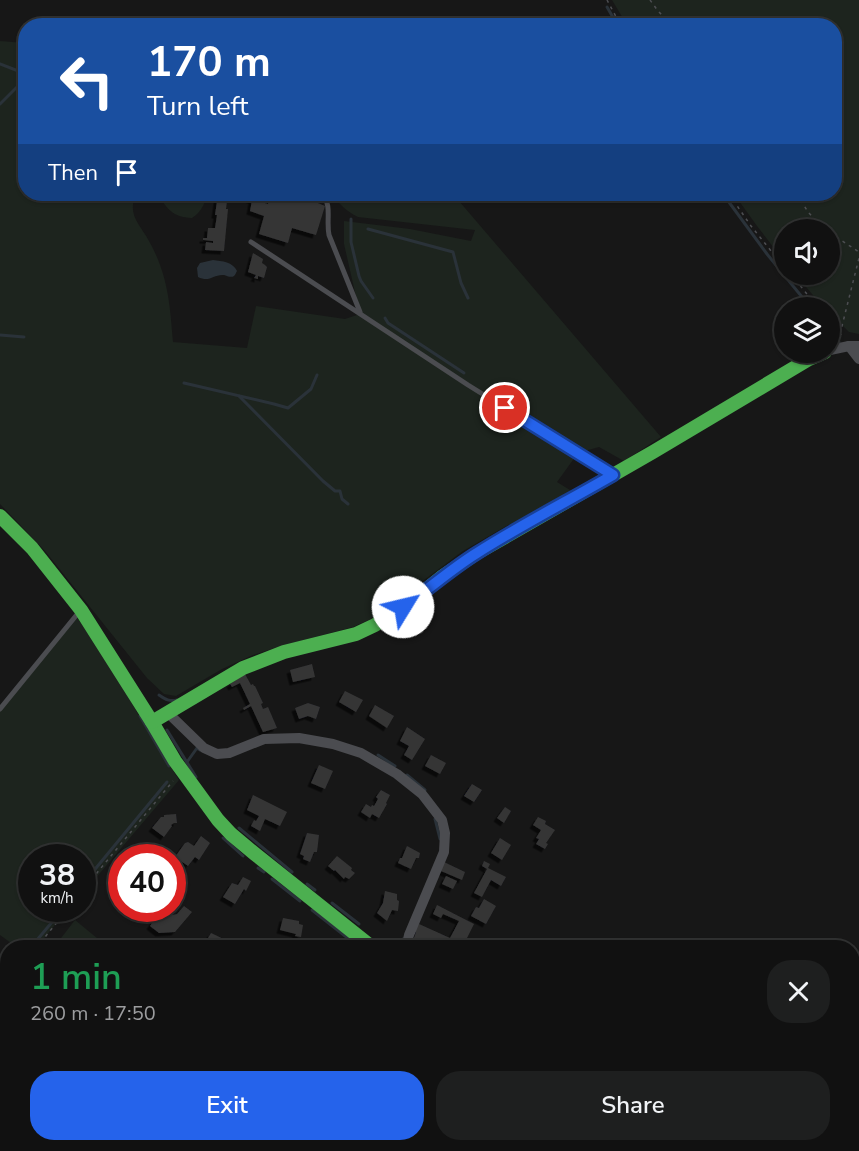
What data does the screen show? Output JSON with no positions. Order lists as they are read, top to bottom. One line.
{"page":{"turn":["170 m","Turn left"],"then":"Then","speed":"38 km/h","limit":"40","heading":["1 min","260 m · 17:50"],"buttons":["Exit","Share"]}}
